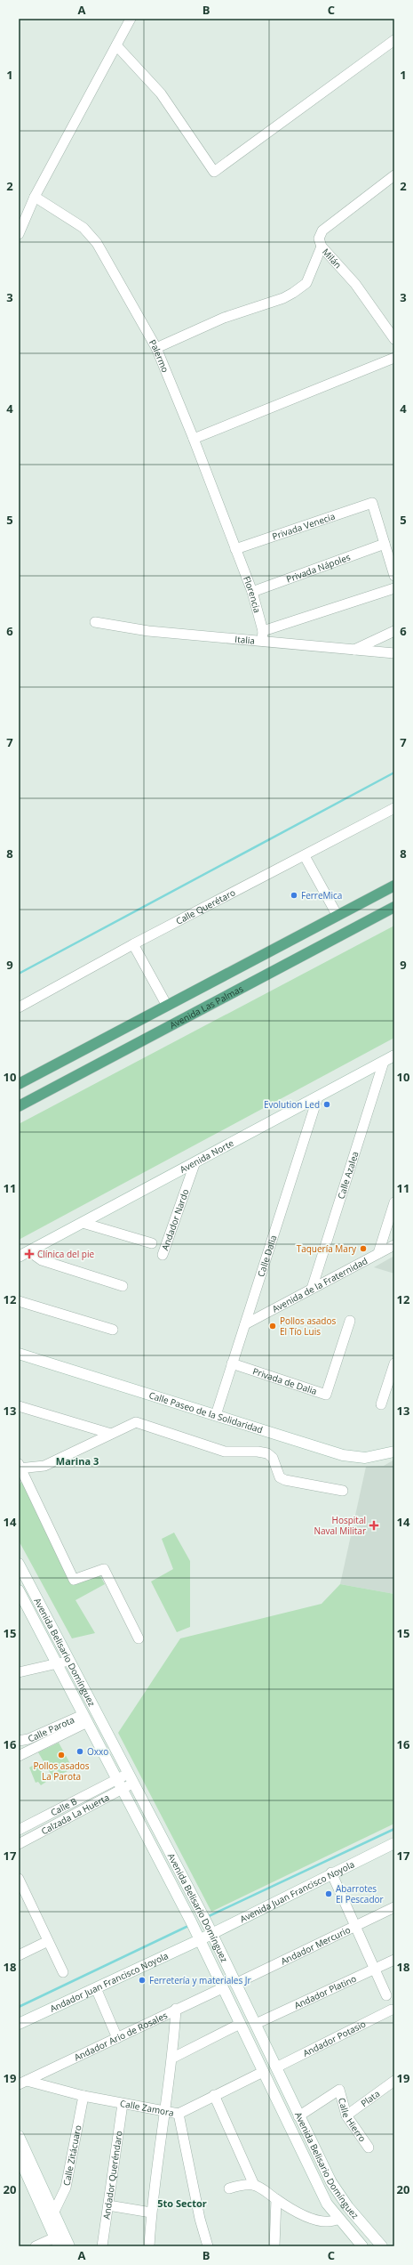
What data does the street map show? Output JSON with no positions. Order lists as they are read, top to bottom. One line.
{"streets":{"main road":["Avenida Las Palmas"],"street":["Milán","Palermo","Privada Venecia","Privada Nápoles","Florencia","Italia","Calle Querétaro","Avenida Norte","Calle Azalea","Andador Nardo","Calle Dalia","Avenida de la Fraternidad","Privada de Dalia","Calle Paseo de la Solidaridad","Avenida Belisario Domínguez","Calle Parota","Calle B","Calzada La Huerta","Avenida Juan Francisco Noyola","Andador Mercurio","Andador Juan Francisco Noyola","Andador Platino","Andador Ario de Rosales","Andador Potasio","Plata","Calle Zamora","Calle Hierro","Calle Zitácuaro","Andador Queréndaro"]},"crossings":[["Palermo","Privada Venecia"],["Palermo","Florencia"],["Privada Venecia","Privada Nápoles"],["Privada Venecia","Florencia"],["Privada Nápoles","Florencia"],["Florencia","Italia"],["Avenida Norte","Calle Azalea"],["Avenida Norte","Andador Nardo"],["Avenida Norte","Calle Dalia"],["Calle Azalea","Avenida de la Fraternidad"],["Calle Dalia","Avenida de la Fraternidad"],["Calle Dalia","Privada de Dalia"],["Calle Dalia","Calle Paseo de la Solidaridad"],["Avenida Belisario Domínguez","Calle Parota"],["Avenida Belisario Domínguez","Calle B"],["Avenida Belisario Domínguez","Calzada La Huerta"],["Avenida Belisario Domínguez","Avenida Juan Francisco Noyola"],["Avenida Belisario Domínguez","Andador Mercurio"],["Avenida Belisario Domínguez","Andador Juan Francisco Noyola"],["Avenida Belisario Domínguez","Andador Platino"],["Avenida Belisario Domínguez","Andador Ario de Rosales"],["Avenida Belisario Domínguez","Andador Potasio"],["Avenida Belisario Domínguez","Calle Hierro"],["Calle B","Calzada La Huerta"],["Avenida Juan Francisco Noyola","Andador Juan Francisco Noyola"],["Andador Ario de Rosales","Calle Zamora"],["Plata","Calle Hierro"],["Calle Zamora","Calle Zitácuaro"],["Calle Zamora","Andador Queréndaro"]],"districts":["Marina 3","5to Sector"],"places":{"other":["FerreMica","Evolution Led","Taquería Mary","Pollos asados El Tío Luis","Oxxo","Pollos asados La Parota","Abarrotes El Pescador","Ferretería y materiales Jr"],"health":["Clínica del pie","Hospital Naval Militar"]},"grid":{"columns":["A","B","C"],"rows":["1","2","3","4","5","6","7","8","9","10","11","12","13","14","15","16","17","18","19","20"]}}
